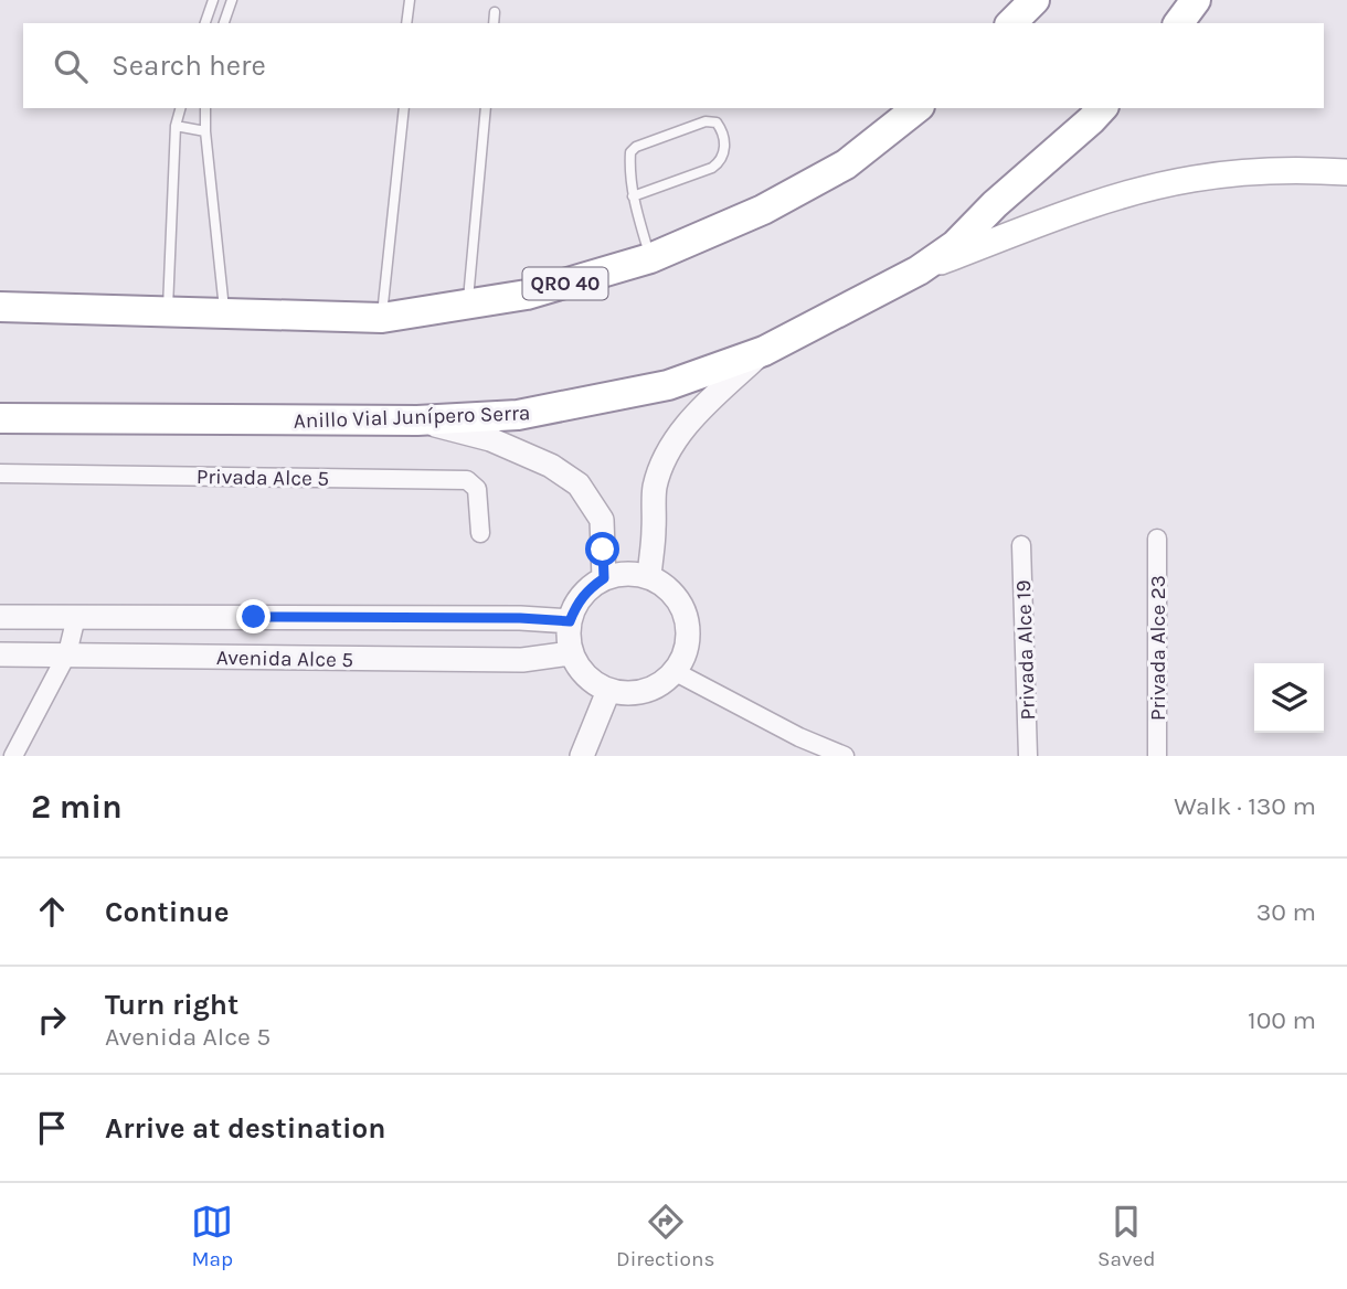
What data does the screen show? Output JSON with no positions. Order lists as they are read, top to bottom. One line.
{"streets":{"highway":["QRO 40","Anillo Vial Junípero Serra"],"street":["Privada Alce 5","Privada Alce 23","Privada Alce 19","Avenida Alce 5"]},"page":{"search":"Search here","heading":["2 min","Walk · 130 m"],"list":[["Continue","30 m"],["Turn right","Avenida Alce 5","100 m"],"Arrive at destination"],"nav":["Map","Directions","Saved"]}}
